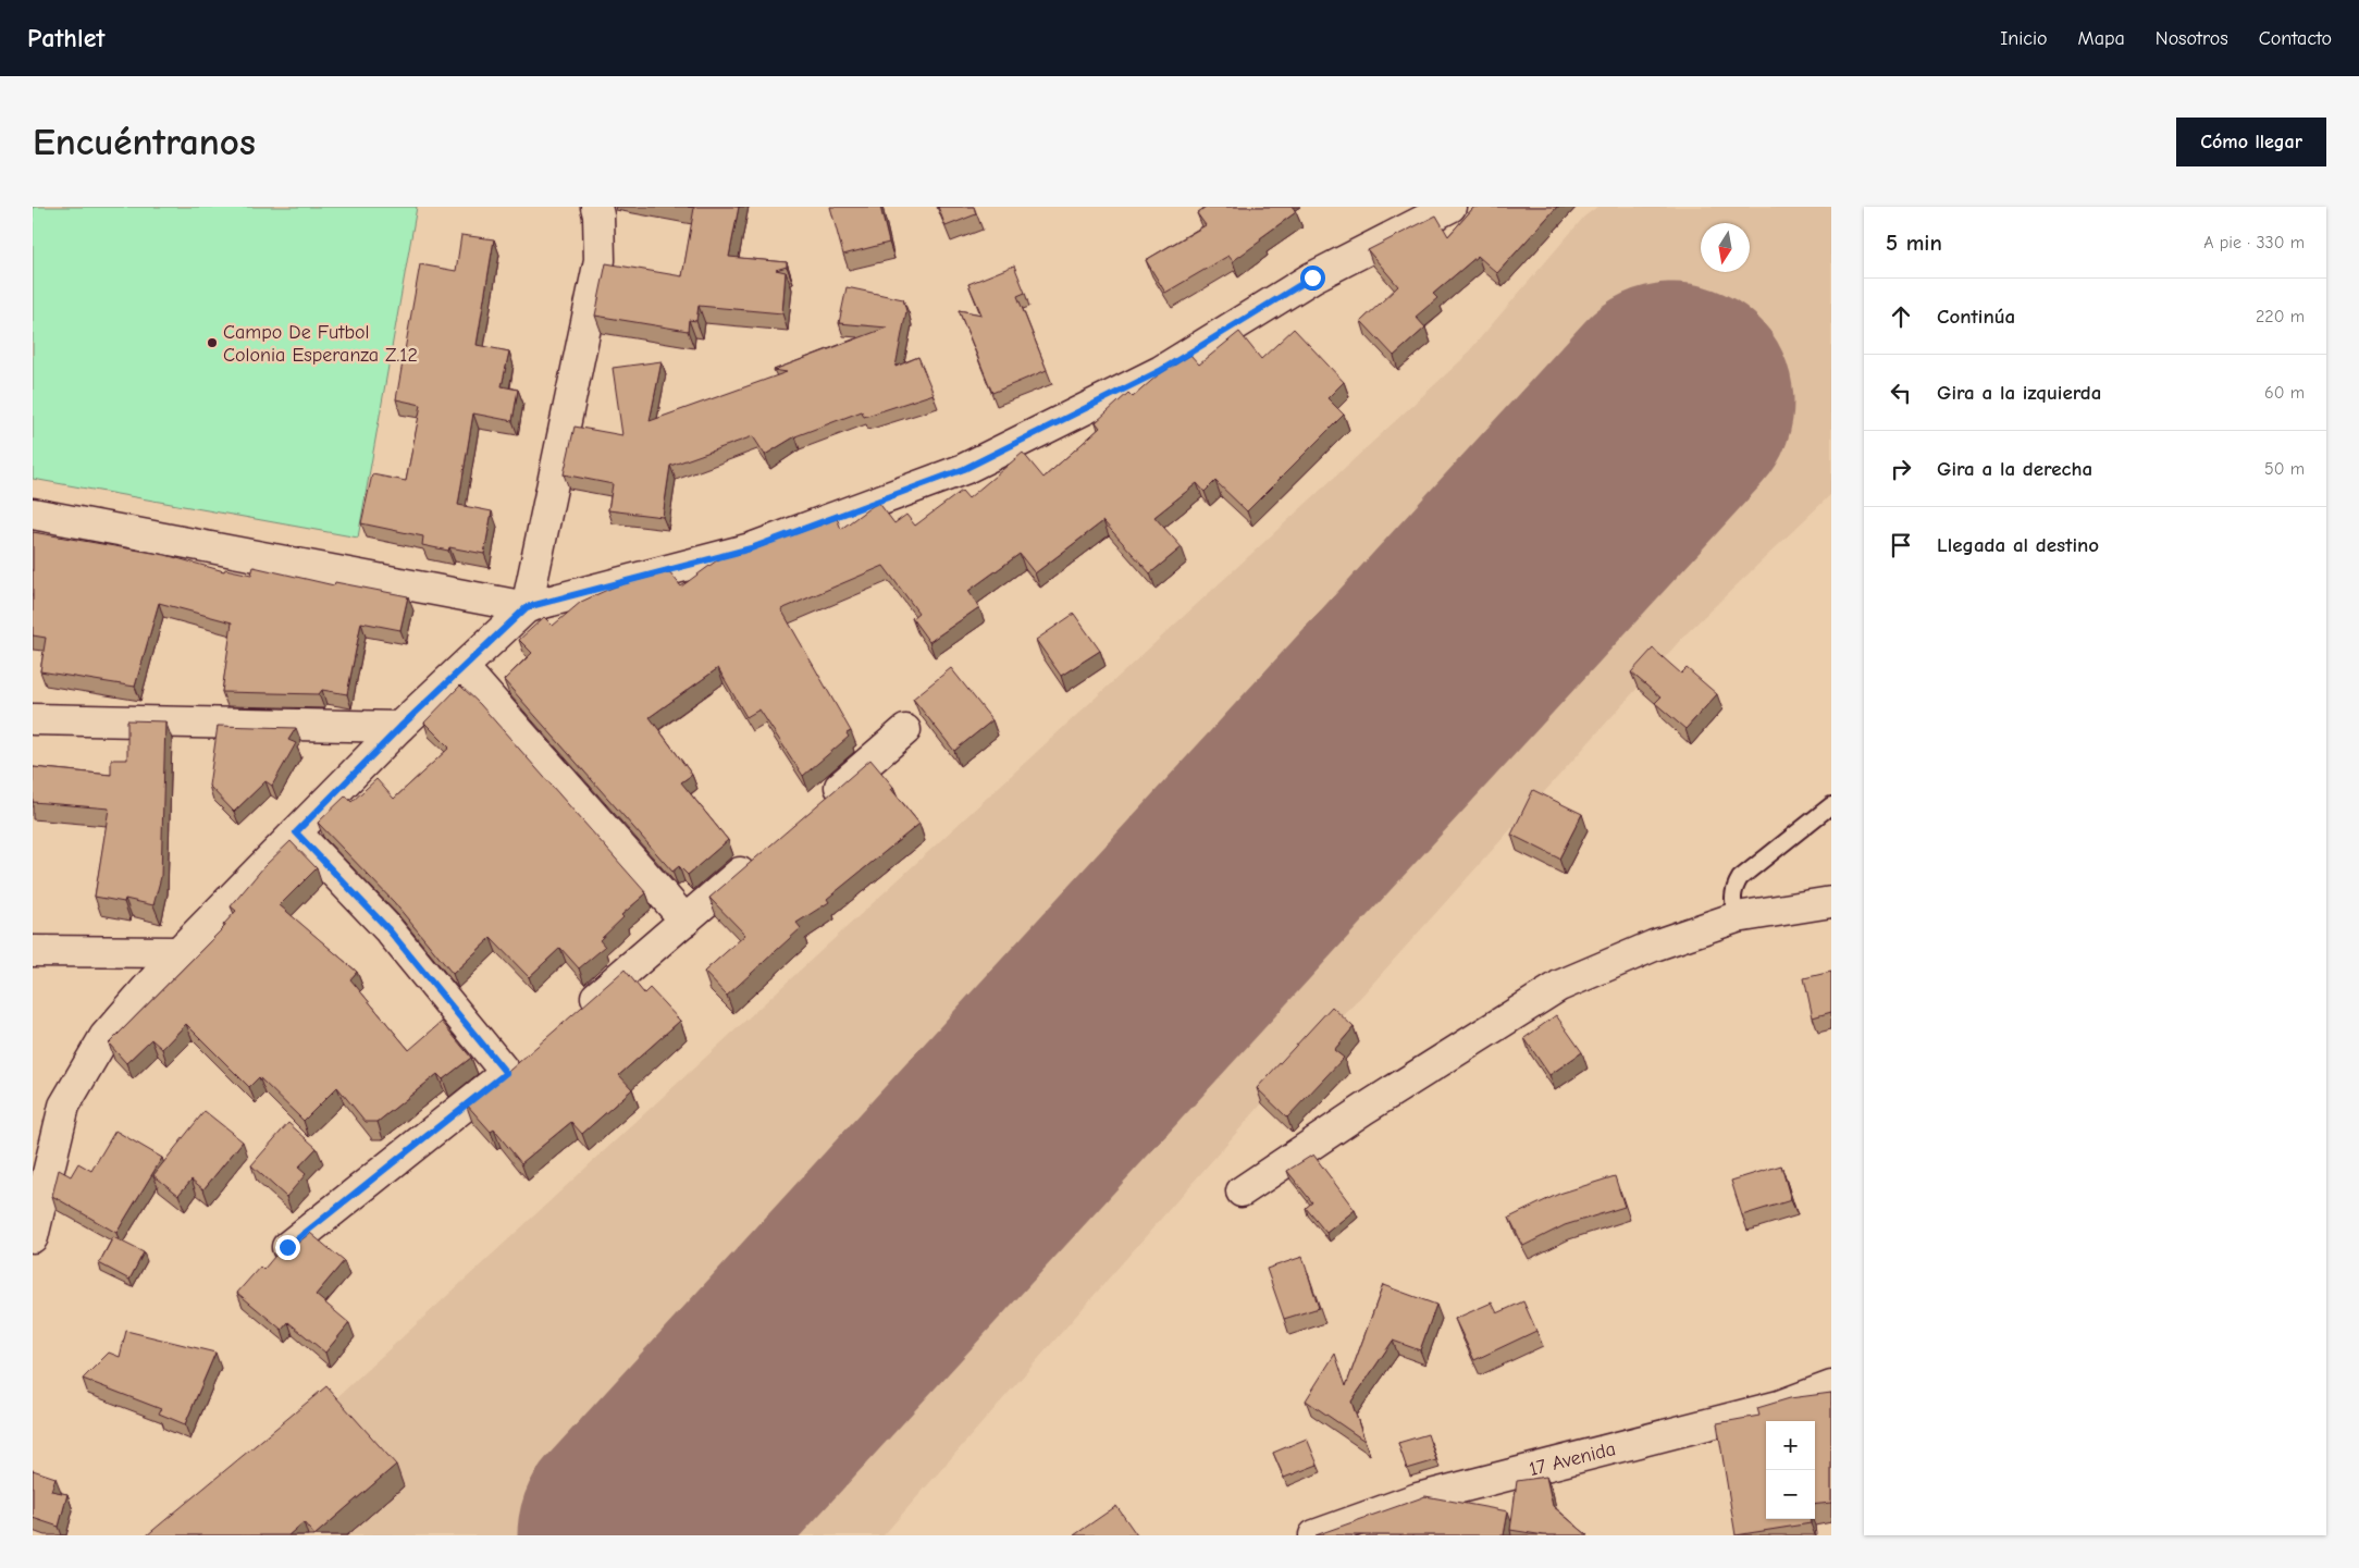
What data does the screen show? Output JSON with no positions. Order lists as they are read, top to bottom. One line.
{"streets":{"street":["17 Avenida"]},"places":["Campo De Futbol Colonia Esperanza Z.12"],"north":"bottom","page":{"header":"Pathlet","nav":["Inicio","Mapa","Nosotros","Contacto"],"buttons":"Cómo llegar","title":"Encuéntranos","heading":["5 min","A pie · 330 m"],"list":[["Continúa","220 m"],["Gira a la izquierda","60 m"],["Gira a la derecha","50 m"],"Llegada al destino"],"map_buttons":["+","−"]}}
